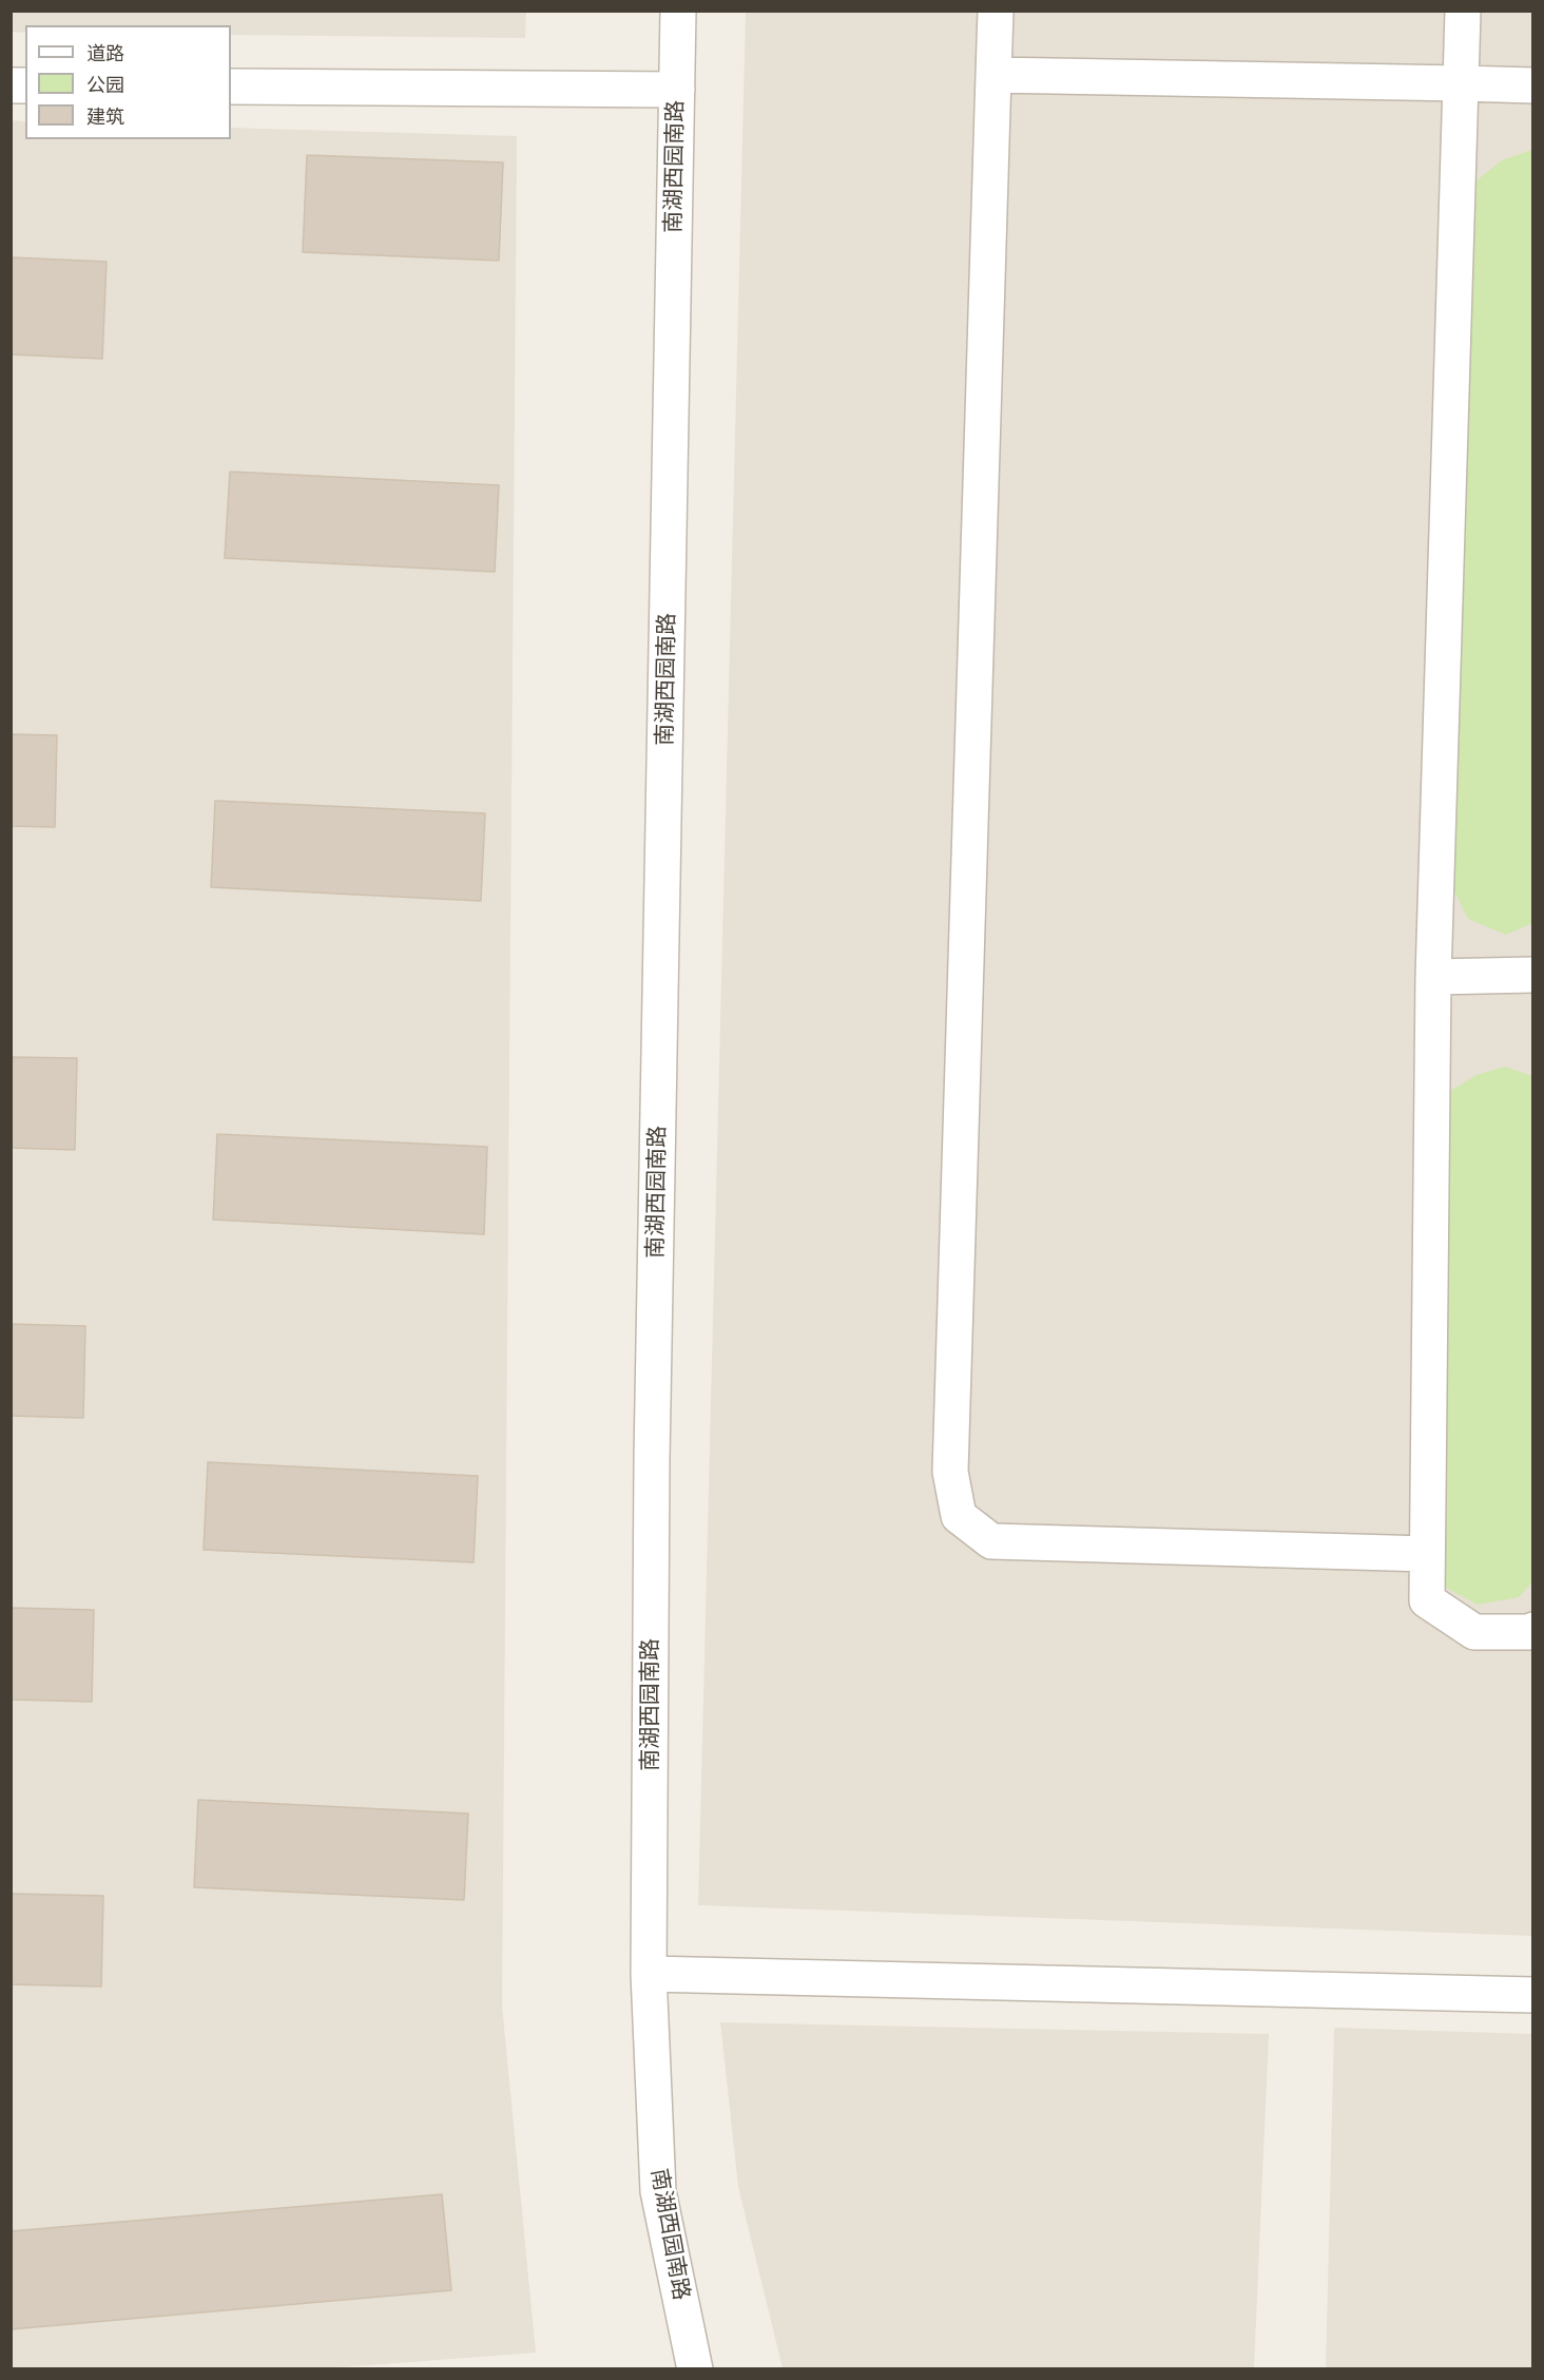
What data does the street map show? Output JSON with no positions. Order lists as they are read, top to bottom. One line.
{"streets":{"street":["南湖西园南路"]},"legend":["道路","公园","建筑"]}
